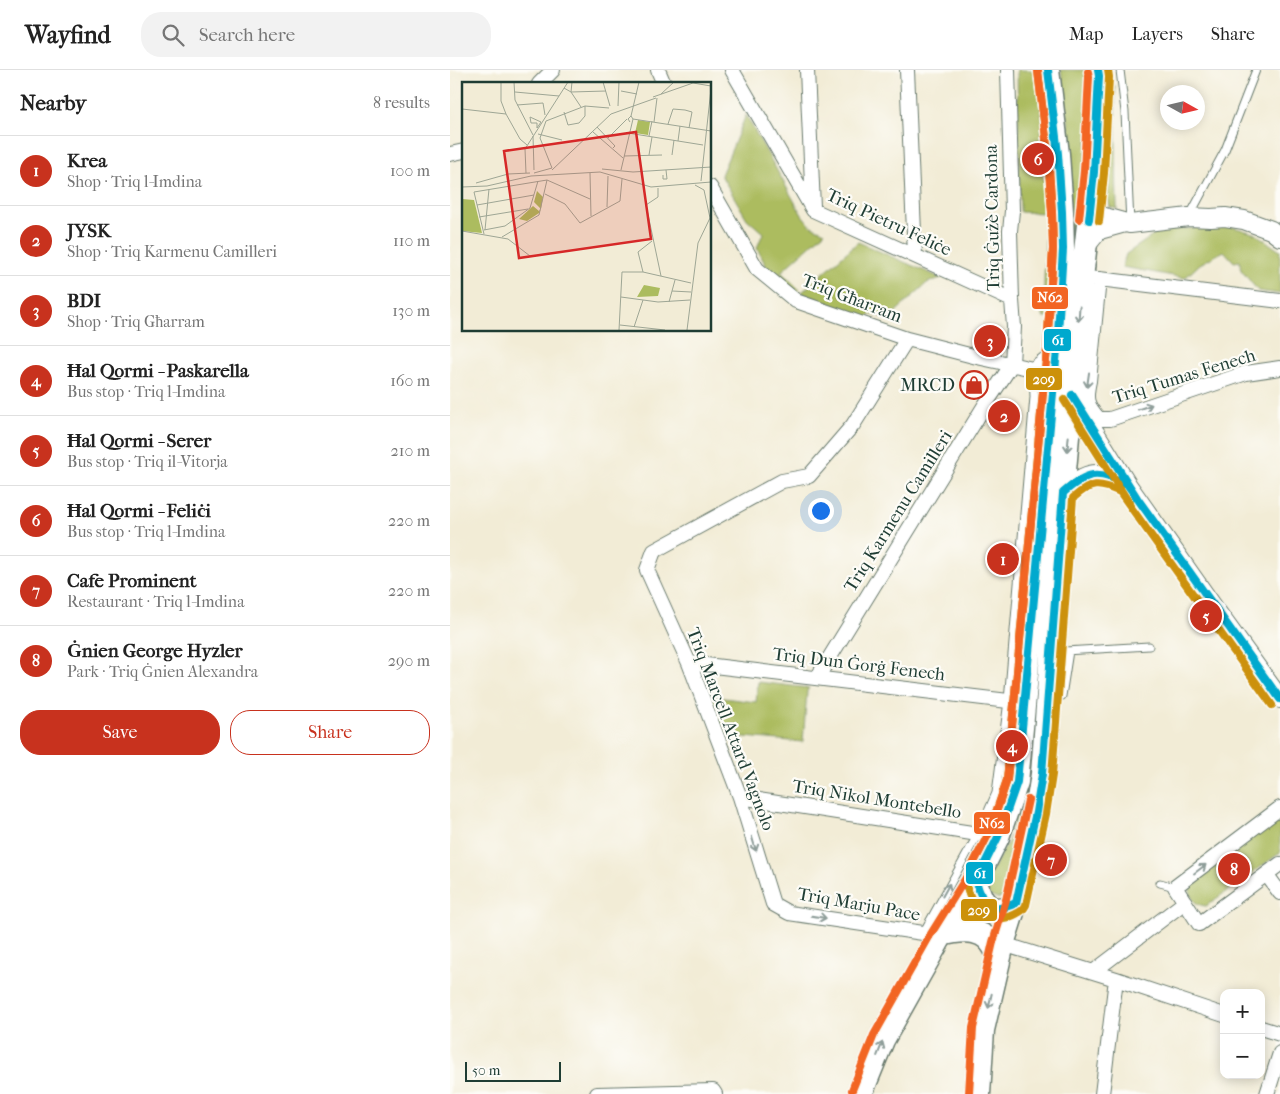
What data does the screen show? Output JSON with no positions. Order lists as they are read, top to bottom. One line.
{"streets":{"street":["Triq Ġużè Cardona","Triq Pietru Feliċe","Triq Għarram","Triq Tumas Fenech","Triq Karmenu Camilleri","Triq Dun Ġorġ Fenech","Triq Marcell Attard Vagnolo","Triq Nikol Montebello","Triq Marju Pace"]},"crossings":[["Triq Ġużè Cardona","Triq Pietru Feliċe"],["Triq Ġużè Cardona","Triq Għarram"],["Triq Ġużè Cardona","Triq Karmenu Camilleri"],["Triq Għarram","Triq Karmenu Camilleri"],["Triq Għarram","Triq Marcell Attard Vagnolo"],["Triq Karmenu Camilleri","Triq Dun Ġorġ Fenech"],["Triq Dun Ġorġ Fenech","Triq Marcell Attard Vagnolo"],["Triq Marcell Attard Vagnolo","Triq Nikol Montebello"],["Triq Marcell Attard Vagnolo","Triq Marju Pace"]],"one_way":["Triq Marju Pace"],"places":{"shop":["MRCD"]},"lines":["transit line 61","transit line 209","transit line N62"],"scale_bar":"50 m","north":"right","page":{"header":"Wayfind","search":"Search here","nav":["Map","Layers","Share"],"heading":["Nearby","8 results"],"list":[{"mark":"1","name":"Krea","note":"Shop · Triq l-Imdina","value":"100 m"},{"mark":"2","name":"JYSK","note":"Shop · Triq Karmenu Camilleri","value":"110 m"},{"mark":"3","name":"BDI","note":"Shop · Triq Għarram","value":"130 m"},{"mark":"4","name":"Ħal Qormi - Paskarella","note":"Bus stop · Triq l-Imdina","value":"160 m"},{"mark":"5","name":"Ħal Qormi - Serer","note":"Bus stop · Triq il-Vitorja","value":"210 m"},{"mark":"6","name":"Ħal Qormi - Feliċi","note":"Bus stop · Triq l-Imdina","value":"220 m"},{"mark":"7","name":"Cafe Prominent","note":"Restaurant · Triq l-Imdina","value":"220 m"},{"mark":"8","name":"Ġnien George Hyzler","note":"Park · Triq Ġnien Alexandra","value":"290 m"}],"pins":["6","3","2","1","5","4","7","8"],"buttons":["Save","Share"],"map_buttons":["+","−"],"scale":"50 m"}}
